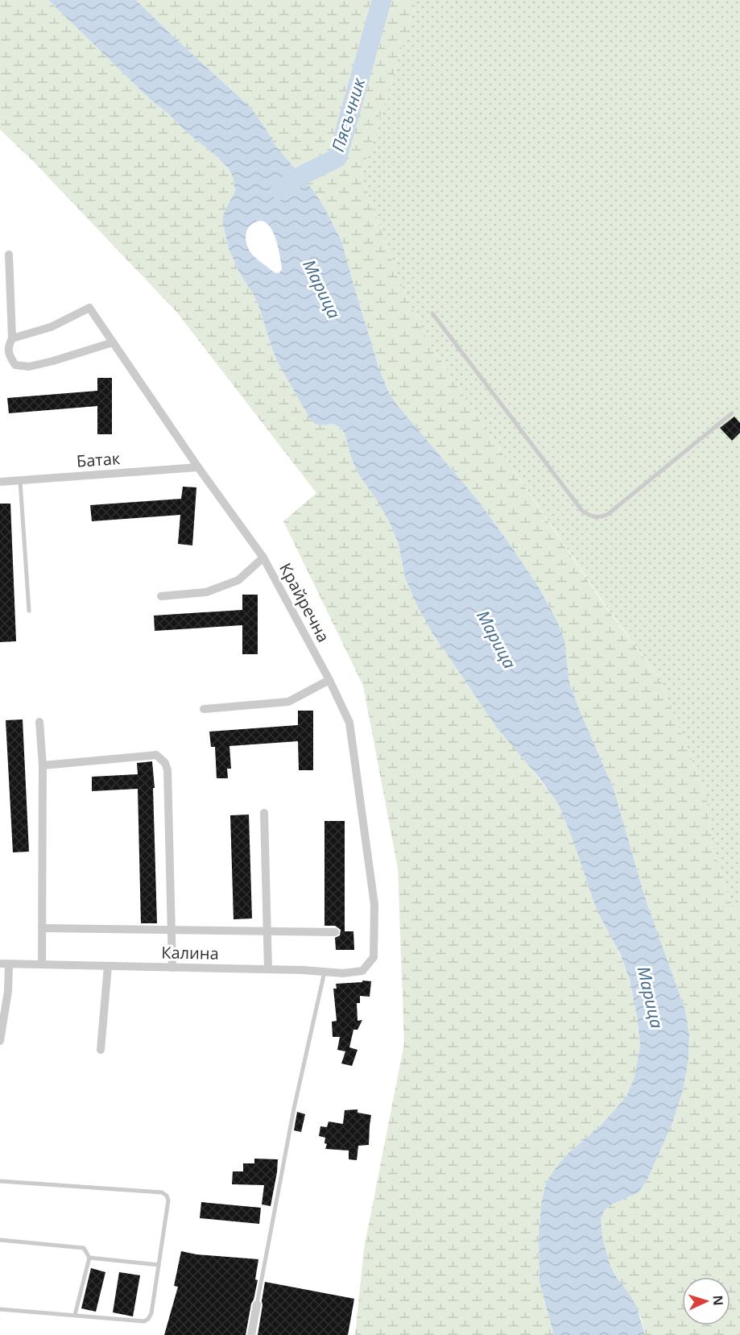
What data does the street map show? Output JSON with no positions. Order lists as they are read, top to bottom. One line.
{"streets":{"street":["Батак","Крайречна","Калина"]},"crossings":[["Батак","Крайречна"],["Крайречна","Калина"]],"water":["Пясъчник","Марица"],"north":"right"}
